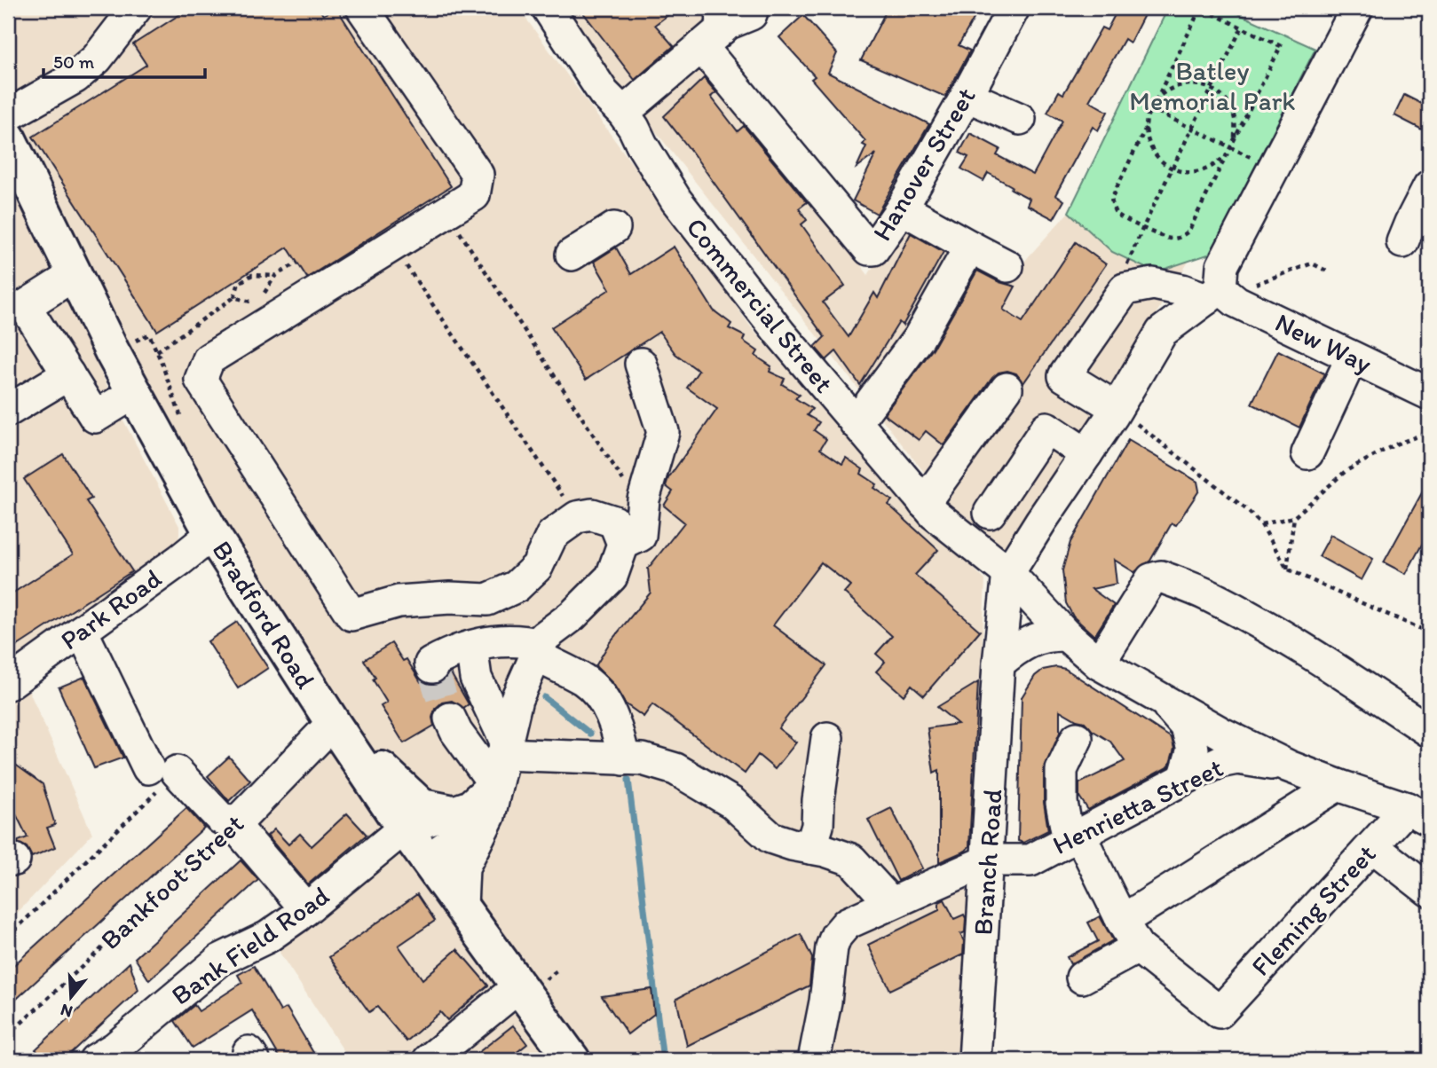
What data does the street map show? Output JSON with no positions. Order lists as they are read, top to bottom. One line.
{"streets":{"main road":["Bradford Road"],"street":["Hanover Street","Commercial Street","New Way","Park Road","Henrietta Street","Branch Road","Bankfoot Street","Fleming Street","Bank Field Road"]},"crossings":[["Commercial Street","Henrietta Street"],["Commercial Street","Branch Road"],["Park Road","Bradford Road"],["Bradford Road","Bankfoot Street"],["Bradford Road","Bank Field Road"],["Henrietta Street","Branch Road"]],"parks":["Batley Memorial Park"],"scale_bar":"50 m","north":"bottom"}
